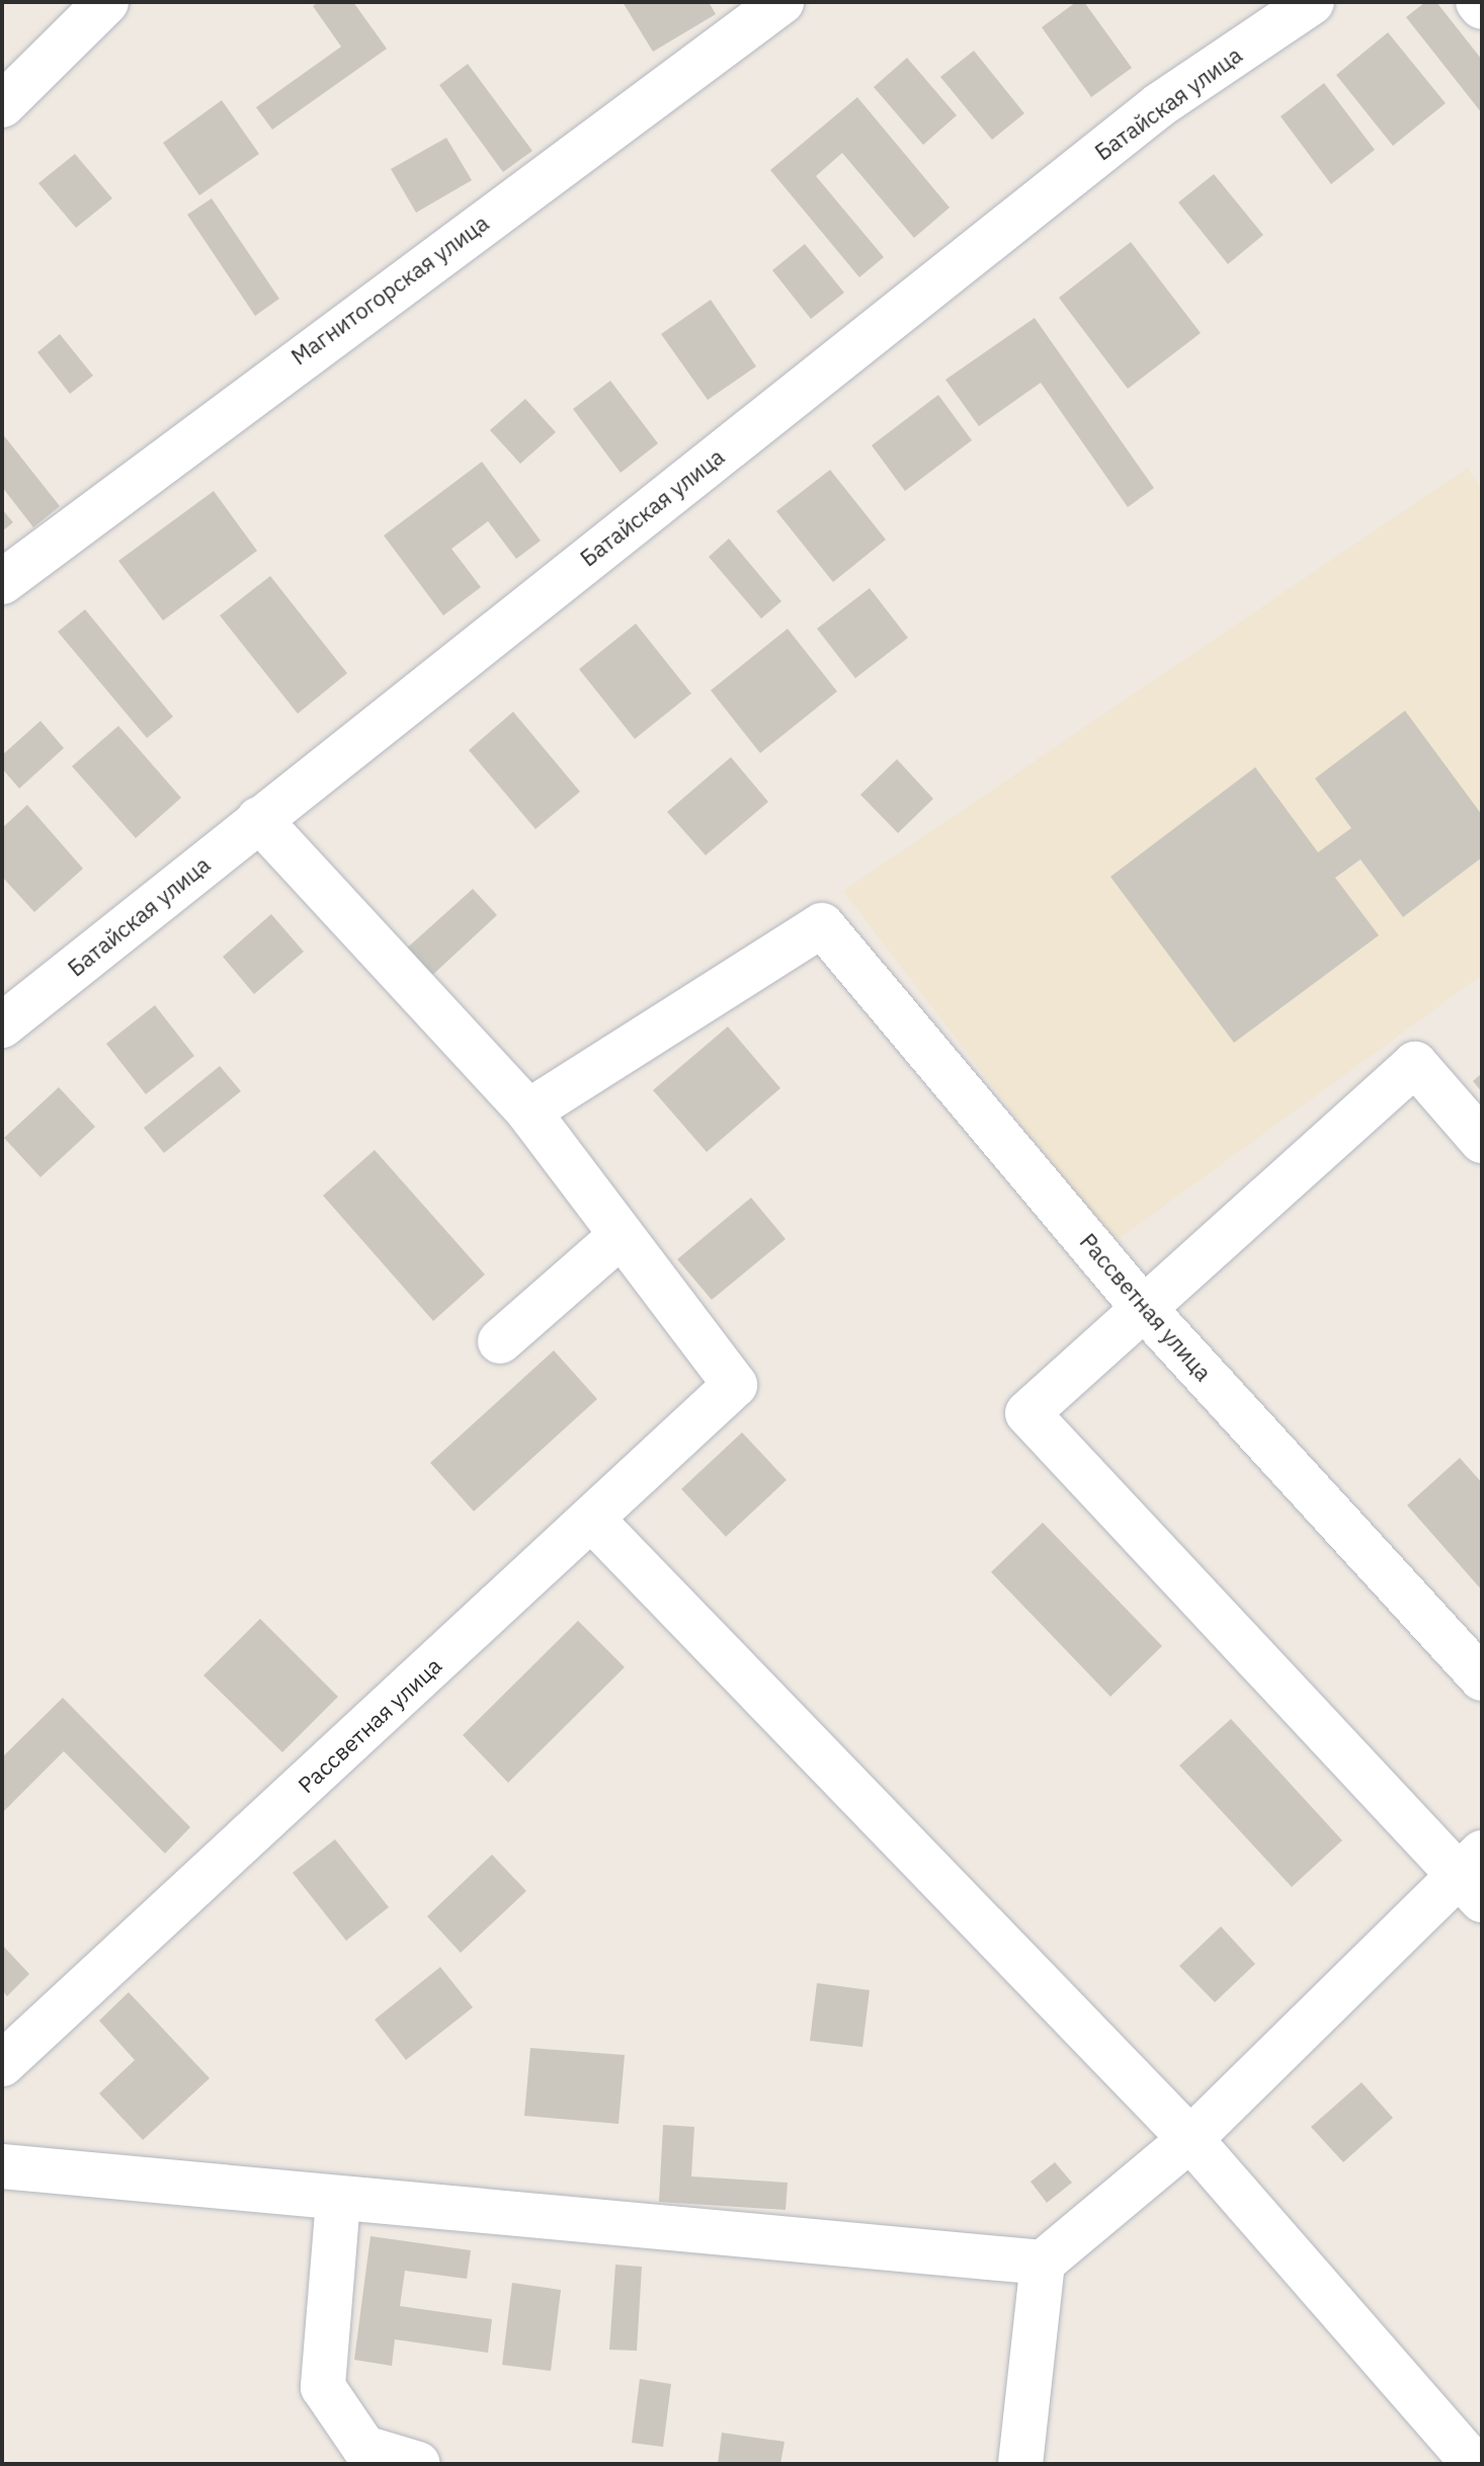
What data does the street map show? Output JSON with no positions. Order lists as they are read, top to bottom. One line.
{"streets":{"street":["Батайская улица","Магнитогорская улица","Рассветная улица"]}}
